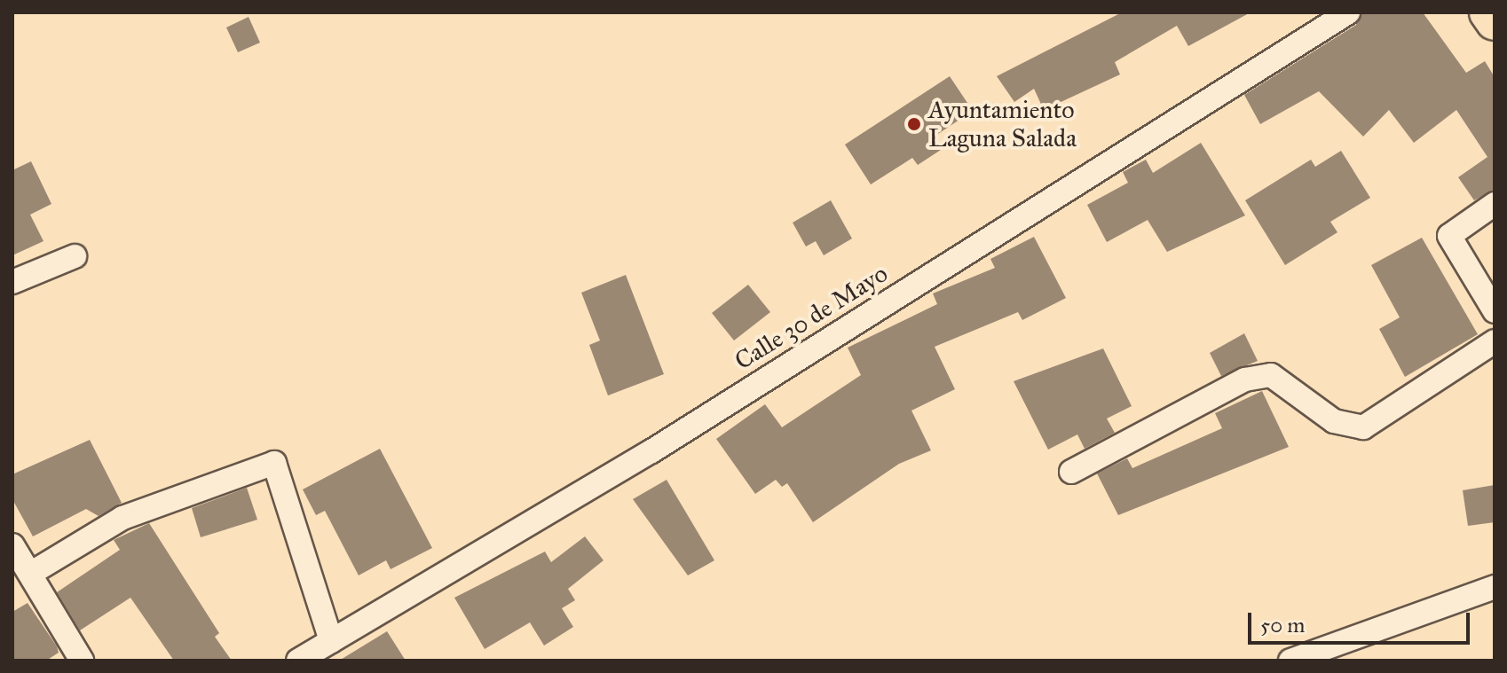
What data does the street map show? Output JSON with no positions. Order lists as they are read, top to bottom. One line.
{"streets":{"street":["Calle 30 de Mayo"]},"places":["Ayuntamiento Laguna Salada"],"scale_bar":"50 m"}
